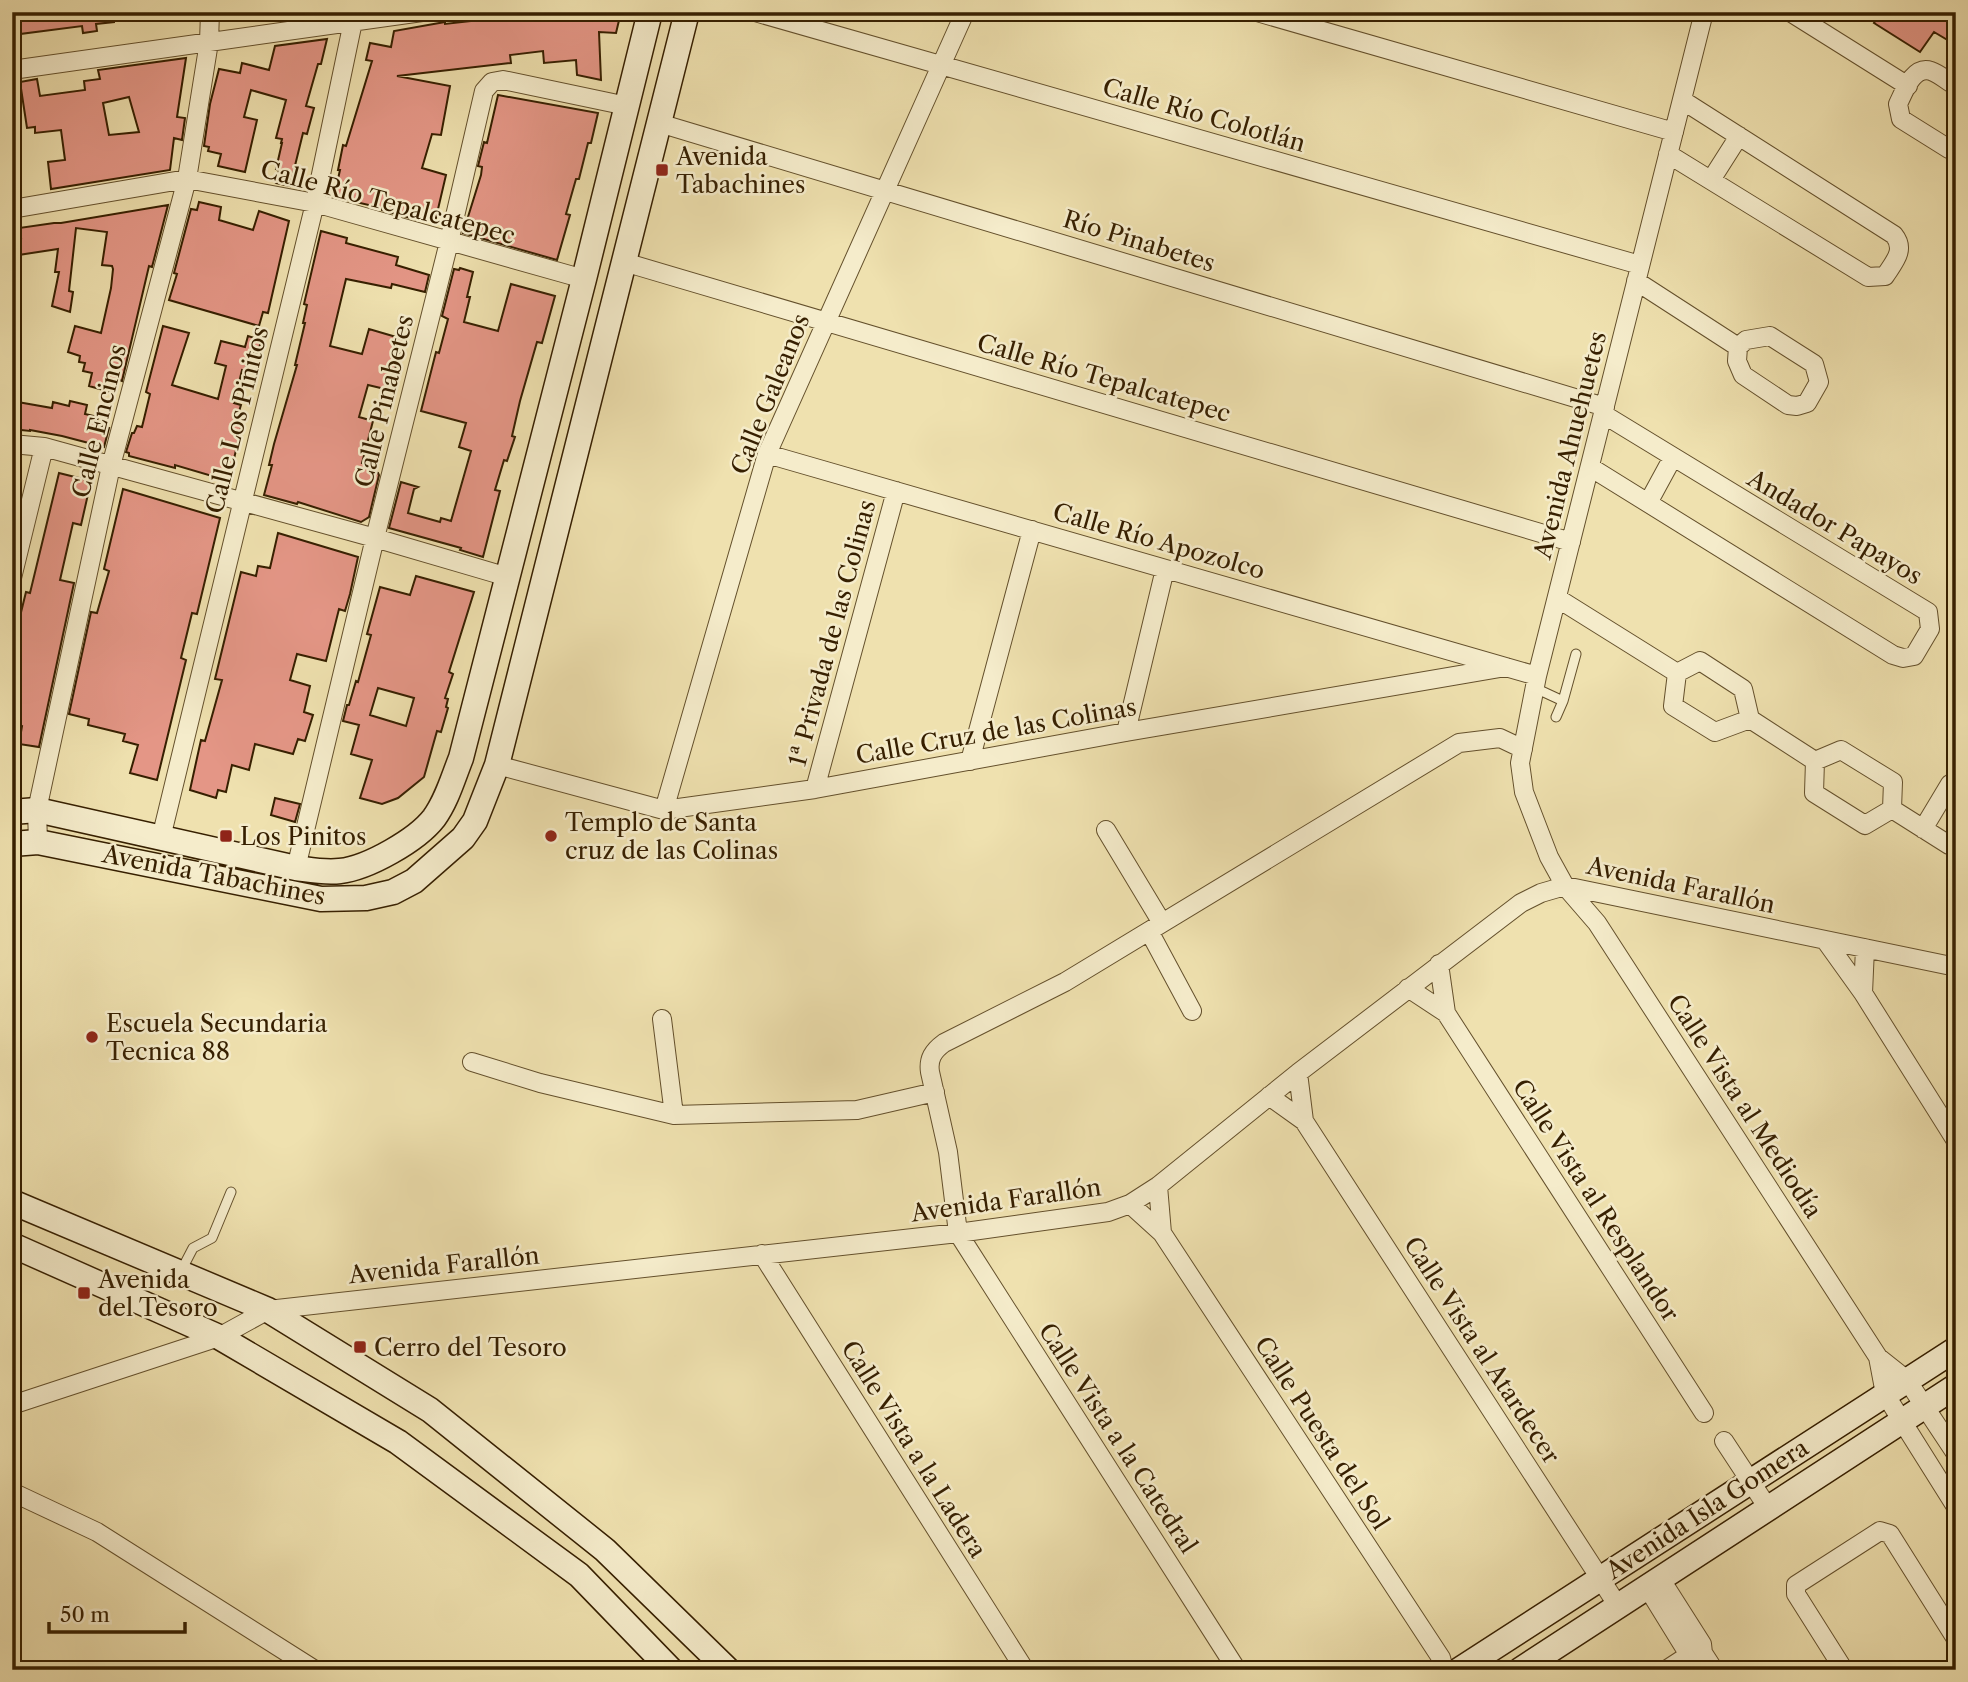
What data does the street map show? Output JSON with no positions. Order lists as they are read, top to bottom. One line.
{"streets":{"street":["Calle Río Colotlán","Calle Río Tepalcatepec","Río Pinabetes","Calle Galeanos","Calle Pinabetes","Calle Los Pinitos","Calle Encinos","Avenida Ahuehuetes","Andador Papayos","Calle Río Apozolco","1ª Privada de las Colinas","Calle Cruz de las Colinas","Avenida Tabachines","Avenida Farallón","Calle Vista al Mediodía","Calle Vista al Resplandor","Calle Vista al Atardecer","Calle Puesta del Sol","Calle Vista a la Catedral","Calle Vista a la Ladera","Avenida Isla Gomera"]},"crossings":[["Calle Río Colotlán","Calle Galeanos"],["Calle Río Colotlán","Avenida Ahuehuetes"],["Calle Río Tepalcatepec","Calle Galeanos"],["Calle Río Tepalcatepec","Calle Pinabetes"],["Calle Río Tepalcatepec","Calle Los Pinitos"],["Calle Río Tepalcatepec","Calle Encinos"],["Calle Río Tepalcatepec","Avenida Ahuehuetes"],["Calle Río Tepalcatepec","Avenida Tabachines"],["Río Pinabetes","Calle Galeanos"],["Río Pinabetes","Avenida Ahuehuetes"],["Río Pinabetes","Andador Papayos"],["Río Pinabetes","Avenida Tabachines"],["Calle Galeanos","Calle Río Apozolco"],["Calle Galeanos","Calle Cruz de las Colinas"],["Calle Pinabetes","Avenida Tabachines"],["Calle Los Pinitos","Avenida Tabachines"],["Calle Encinos","Avenida Tabachines"],["Avenida Ahuehuetes","Andador Papayos"],["Avenida Ahuehuetes","Calle Río Apozolco"],["Avenida Ahuehuetes","Avenida Farallón"],["Avenida Ahuehuetes","Calle Vista al Mediodía"],["Calle Río Apozolco","1ª Privada de las Colinas"],["Calle Río Apozolco","Calle Cruz de las Colinas"],["1ª Privada de las Colinas","Calle Cruz de las Colinas"],["Calle Cruz de las Colinas","Avenida Tabachines"],["Avenida Farallón","Calle Vista al Mediodía"],["Avenida Farallón","Calle Vista al Resplandor"],["Avenida Farallón","Calle Vista al Atardecer"],["Avenida Farallón","Calle Puesta del Sol"],["Avenida Farallón","Calle Vista a la Catedral"],["Avenida Farallón","Calle Vista a la Ladera"],["Calle Vista al Mediodía","Avenida Isla Gomera"],["Calle Vista al Atardecer","Avenida Isla Gomera"],["Calle Puesta del Sol","Avenida Isla Gomera"]],"places":{"transit":["Avenida Tabachines","Los Pinitos","Avenida del Tesoro","Cerro del Tesoro"],"other":["Templo de Santa cruz de las Colinas","Escuela Secundaria Tecnica 88"]},"scale_bar":"50 m"}
